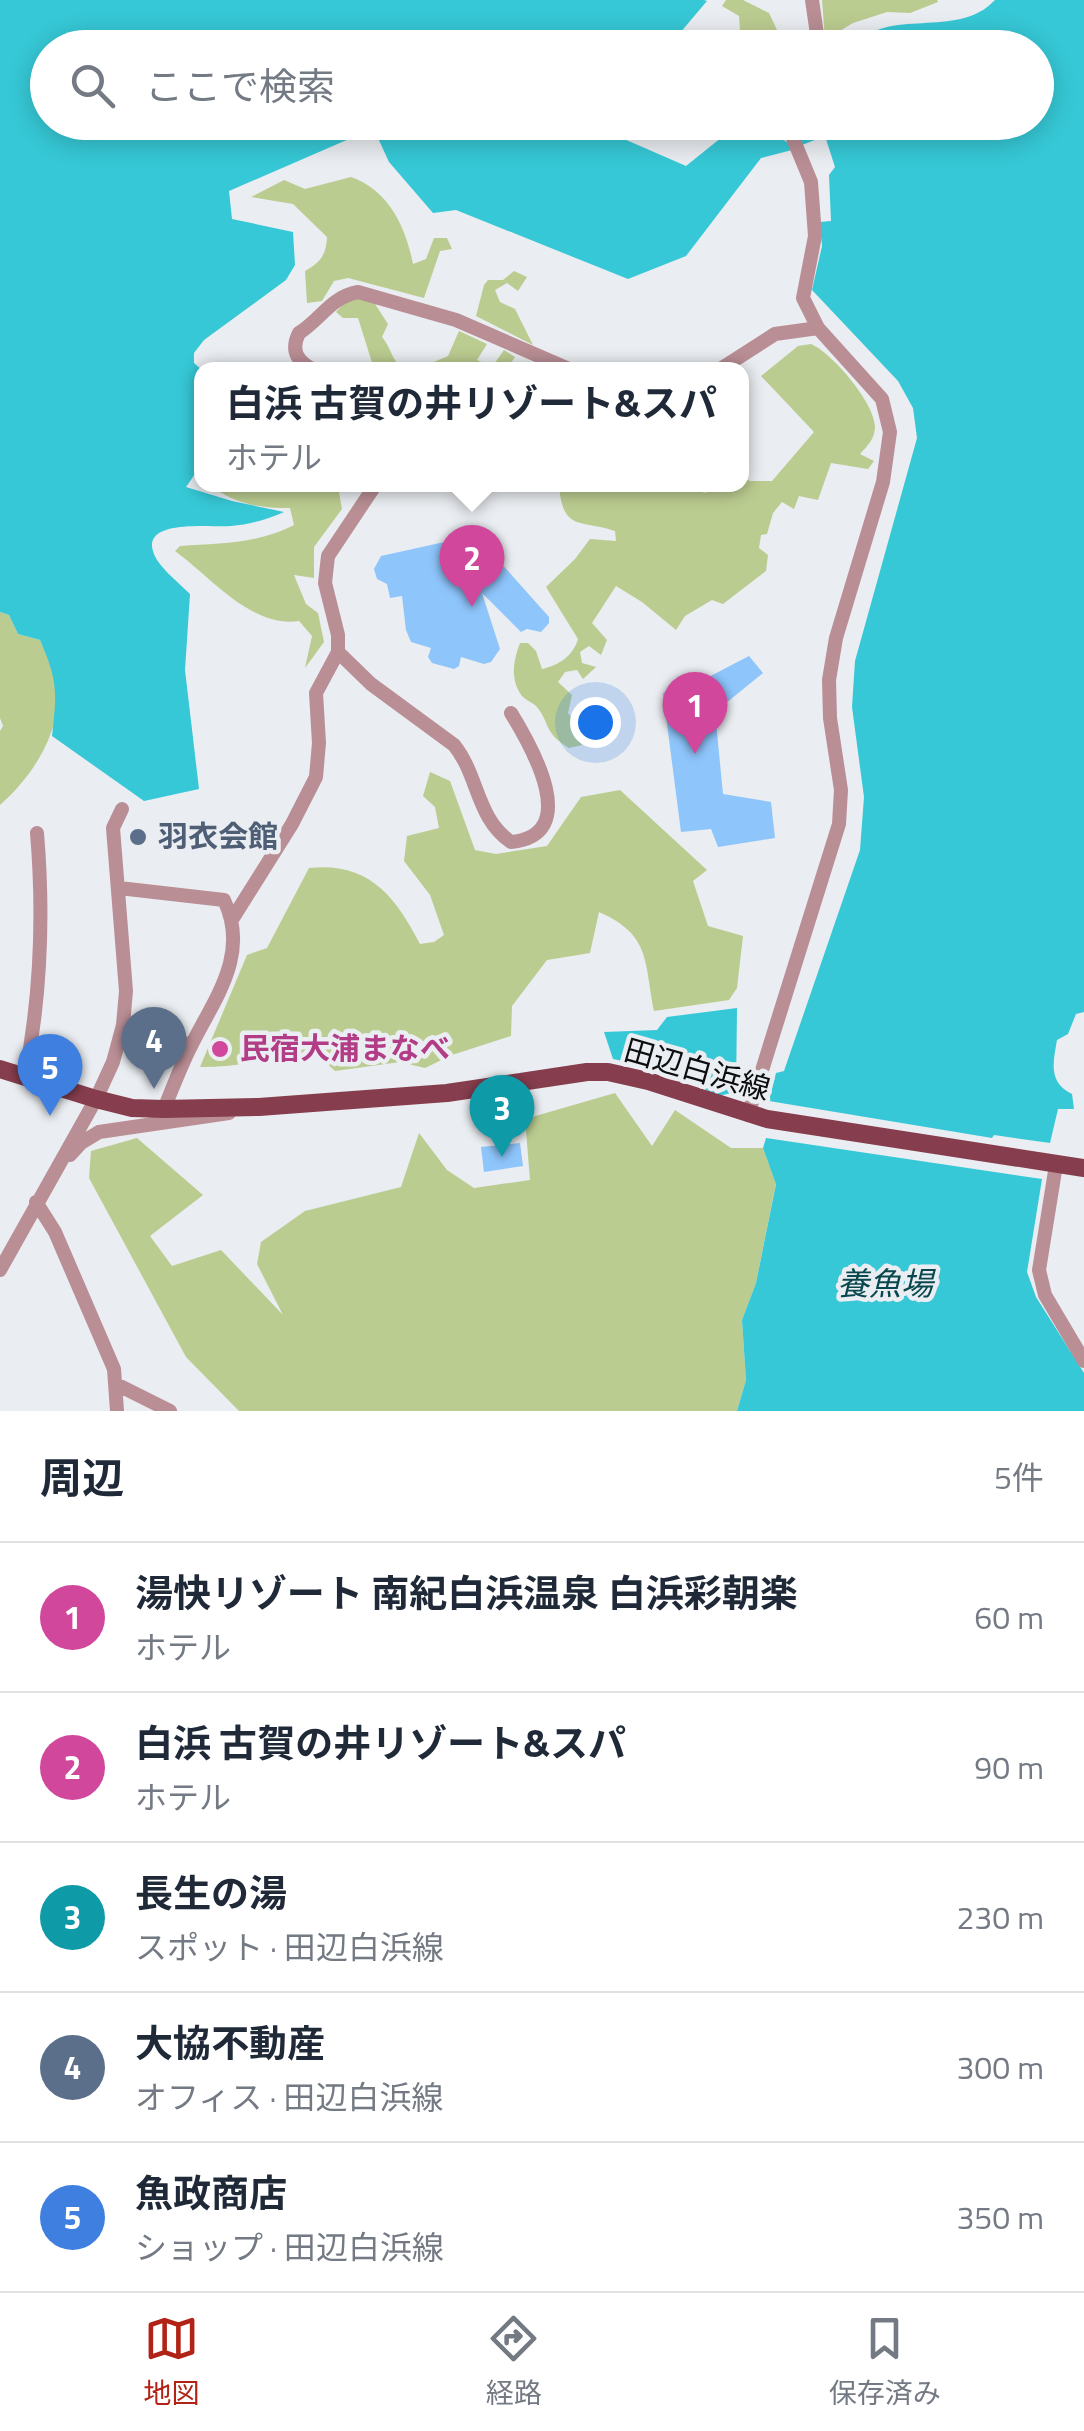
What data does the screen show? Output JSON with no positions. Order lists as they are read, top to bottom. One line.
{"streets":{"main road":["田辺白浜線"]},"water":["養魚場"],"places":["羽衣会館","民宿大浦まなべ"],"page":{"search":"ここで検索","popup":["白浜 古賀の井リゾート&スパ","ホテル"],"pins":["2","1","4","5","3"],"heading":["周辺","5件"],"list":[{"mark":"1","name":"湯快リゾート 南紀白浜温泉 白浜彩朝楽","note":"ホテル","value":"60 m"},{"mark":"2","name":"白浜 古賀の井リゾート&スパ","note":"ホテル","value":"90 m"},{"mark":"3","name":"長生の湯","note":"スポット · 田辺白浜線","value":"230 m"},{"mark":"4","name":"大協不動産","note":"オフィス · 田辺白浜線","value":"300 m"},{"mark":"5","name":"魚政商店","note":"ショップ · 田辺白浜線","value":"350 m"}],"nav":["地図","経路","保存済み"]}}
